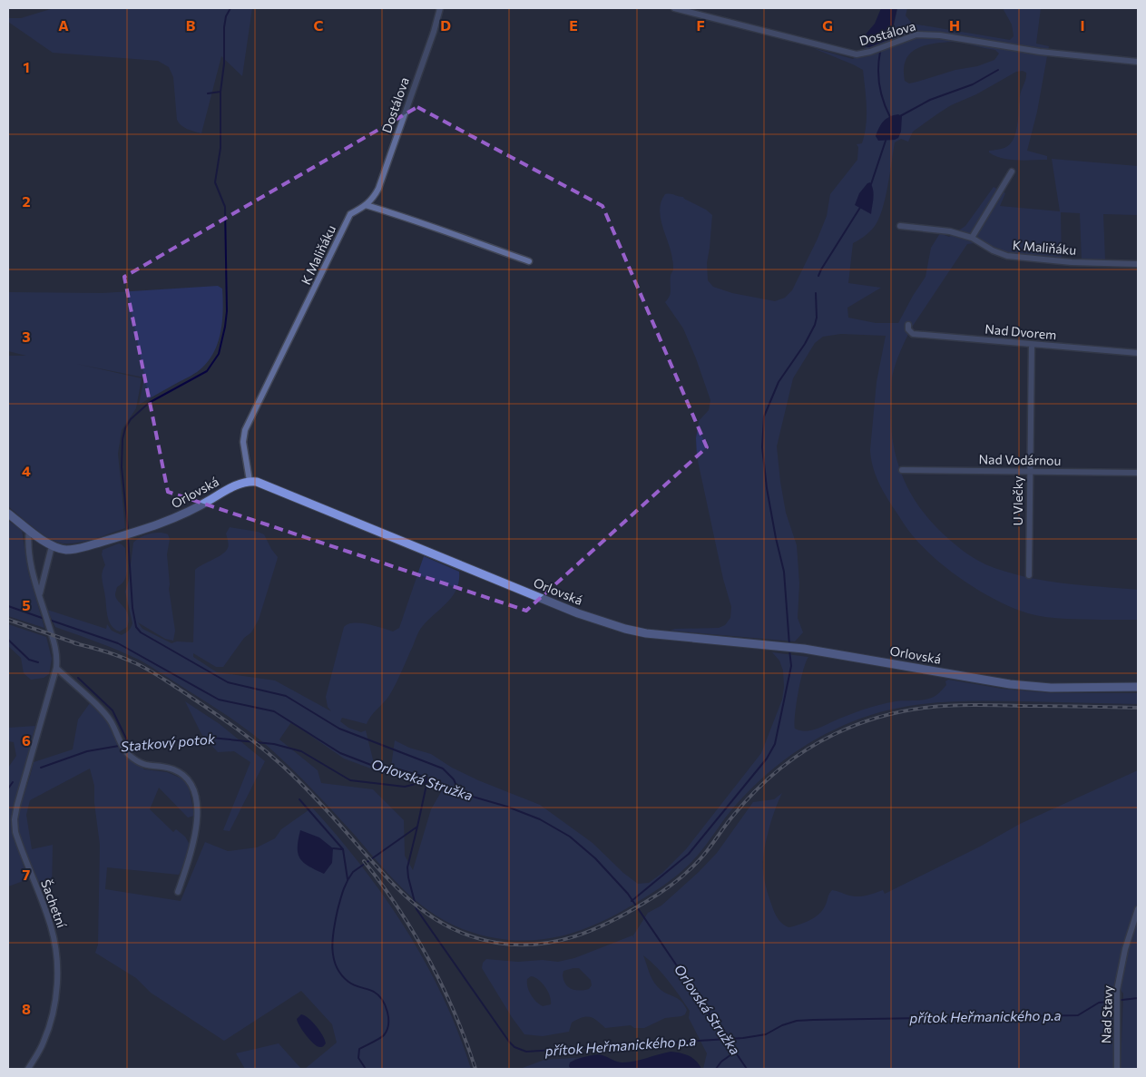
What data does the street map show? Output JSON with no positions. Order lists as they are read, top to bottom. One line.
{"streets":{"main road":["Orlovská"],"street":["Dostálova","K Maliňáku","Nad Dvorem","Nad Vodárnou","U Vlečky","Šachetní","Nad Stavy"]},"crossings":[["Dostálova","K Maliňáku"],["K Maliňáku","Orlovská"],["Nad Dvorem","U Vlečky"],["Nad Vodárnou","U Vlečky"],["Orlovská","Šachetní"]],"water":["Statkový potok","Orlovská Stružka","přítok Heřmanického p.a"],"grid":{"columns":["A","B","C","D","E","F","G","H","I"],"rows":["1","2","3","4","5","6","7","8"]}}
